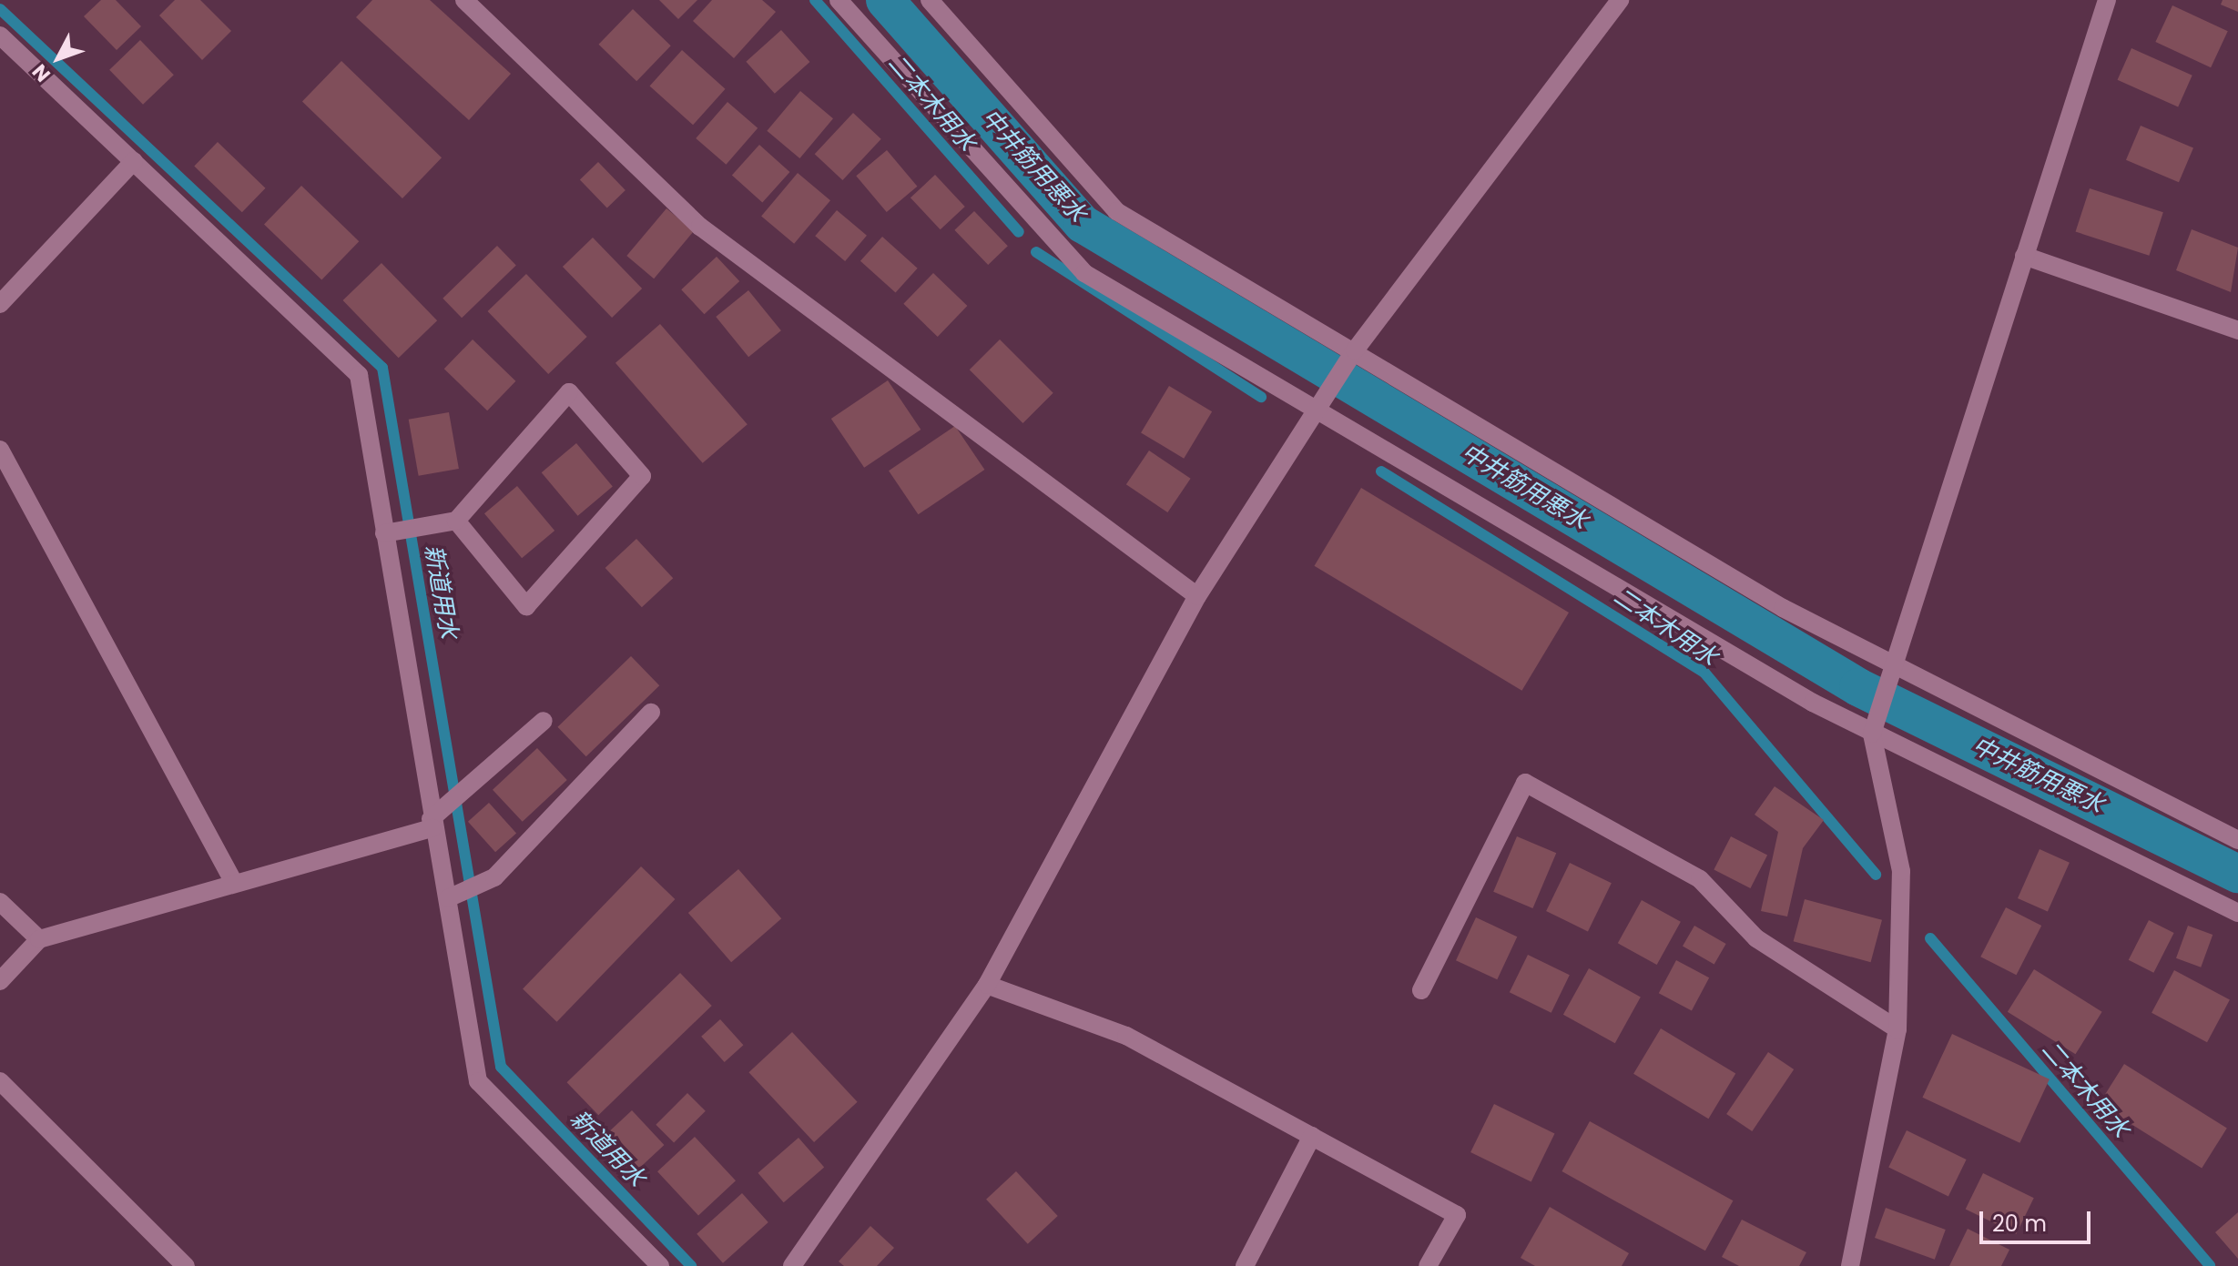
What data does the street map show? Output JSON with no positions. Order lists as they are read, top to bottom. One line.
{"water":["二本木用水","中井筋用悪水","新道用水"],"scale_bar":"20 m","north":"bottom left"}
